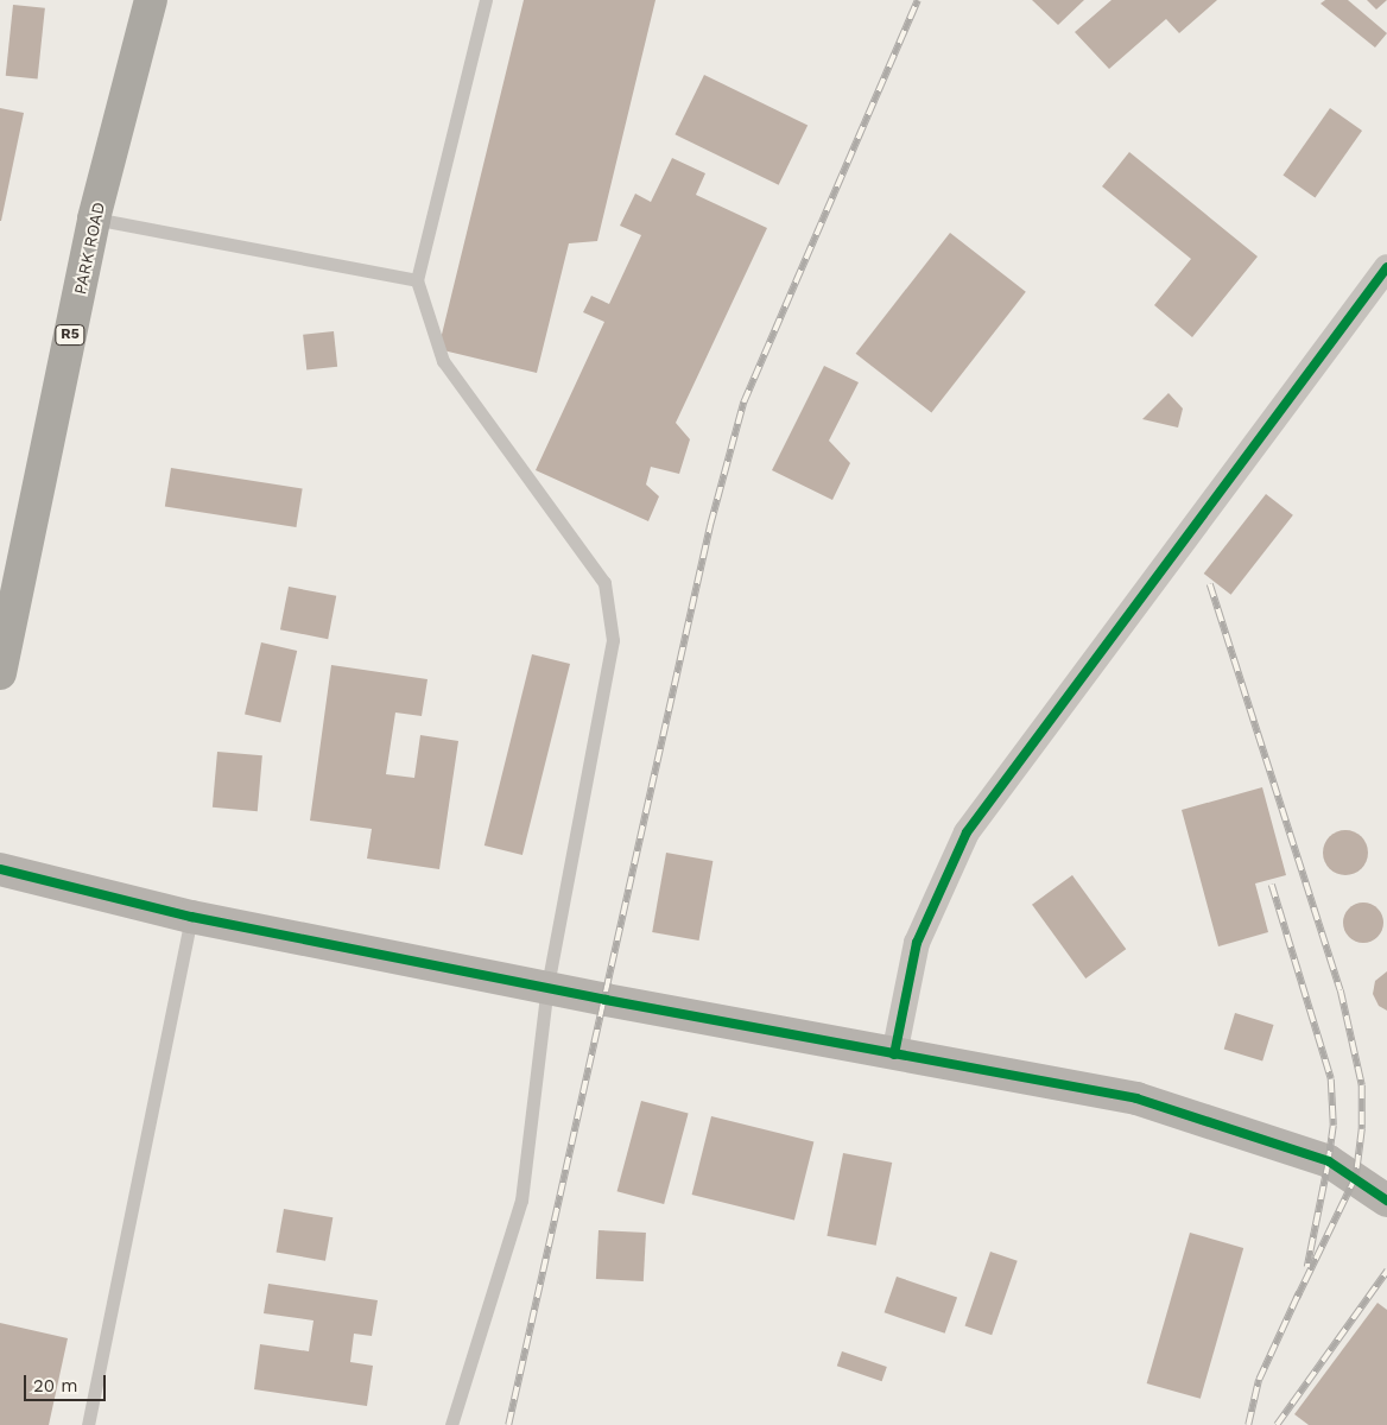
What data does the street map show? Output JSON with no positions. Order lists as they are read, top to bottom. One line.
{"streets":{"highway":["PARK ROAD","R5"]},"scale_bar":"20 m"}
